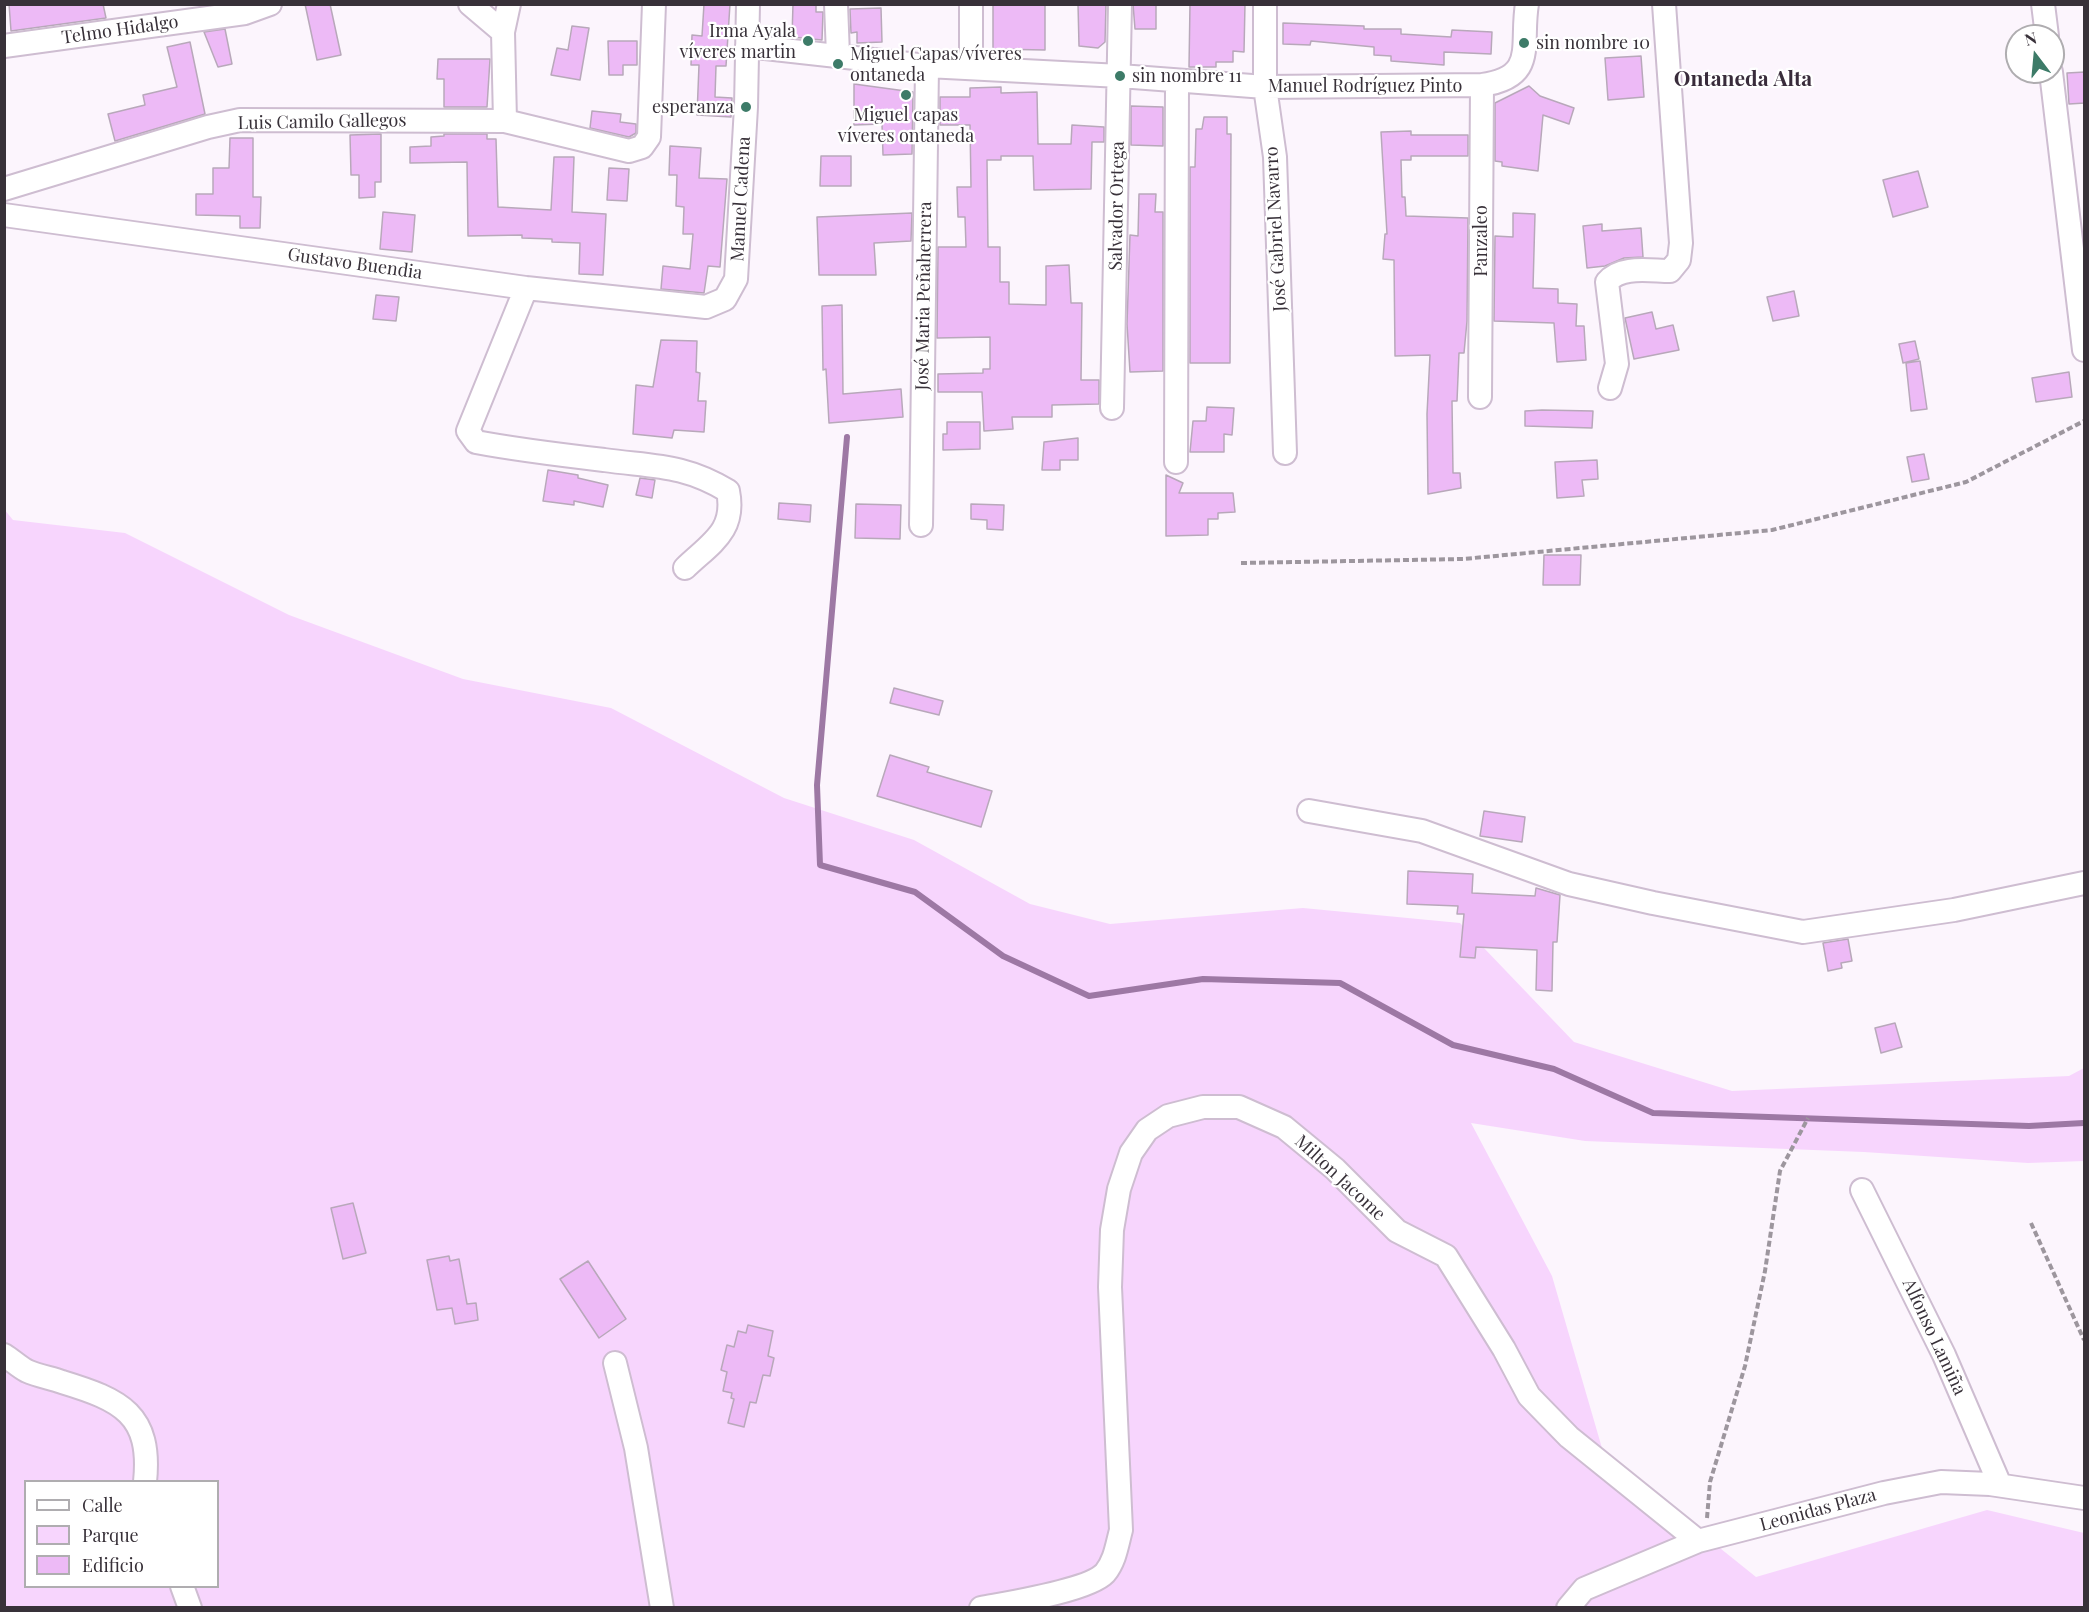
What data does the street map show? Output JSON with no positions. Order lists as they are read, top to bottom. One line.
{"streets":{"street":["Telmo Hidalgo","Manuel Rodríguez Pinto","Luis Camilo Gallegos","Manuel Cadena","Salvador Ortega","José Gabriel Navarro","Panzaleo","Gustavo Buendia","José Maria Peñaherrera","Milton Jacome","Alfonso Lamiña","Leonidas Plaza"]},"crossings":[["Manuel Rodríguez Pinto","Manuel Cadena"],["Manuel Rodríguez Pinto","Salvador Ortega"],["Manuel Rodríguez Pinto","José Gabriel Navarro"],["Manuel Rodríguez Pinto","Panzaleo"],["Manuel Rodríguez Pinto","José Maria Peñaherrera"],["Manuel Cadena","Gustavo Buendia"],["Milton Jacome","Leonidas Plaza"],["Alfonso Lamiña","Leonidas Plaza"]],"districts":["Ontaneda Alta"],"places":["Irma Ayala víveres martin","sin nombre 10","Miguel Capas/víveres ontaneda","sin nombre 11","Miguel capas víveres ontaneda","esperanza"],"legend":["Calle","Parque","Edificio"],"north":"top"}
